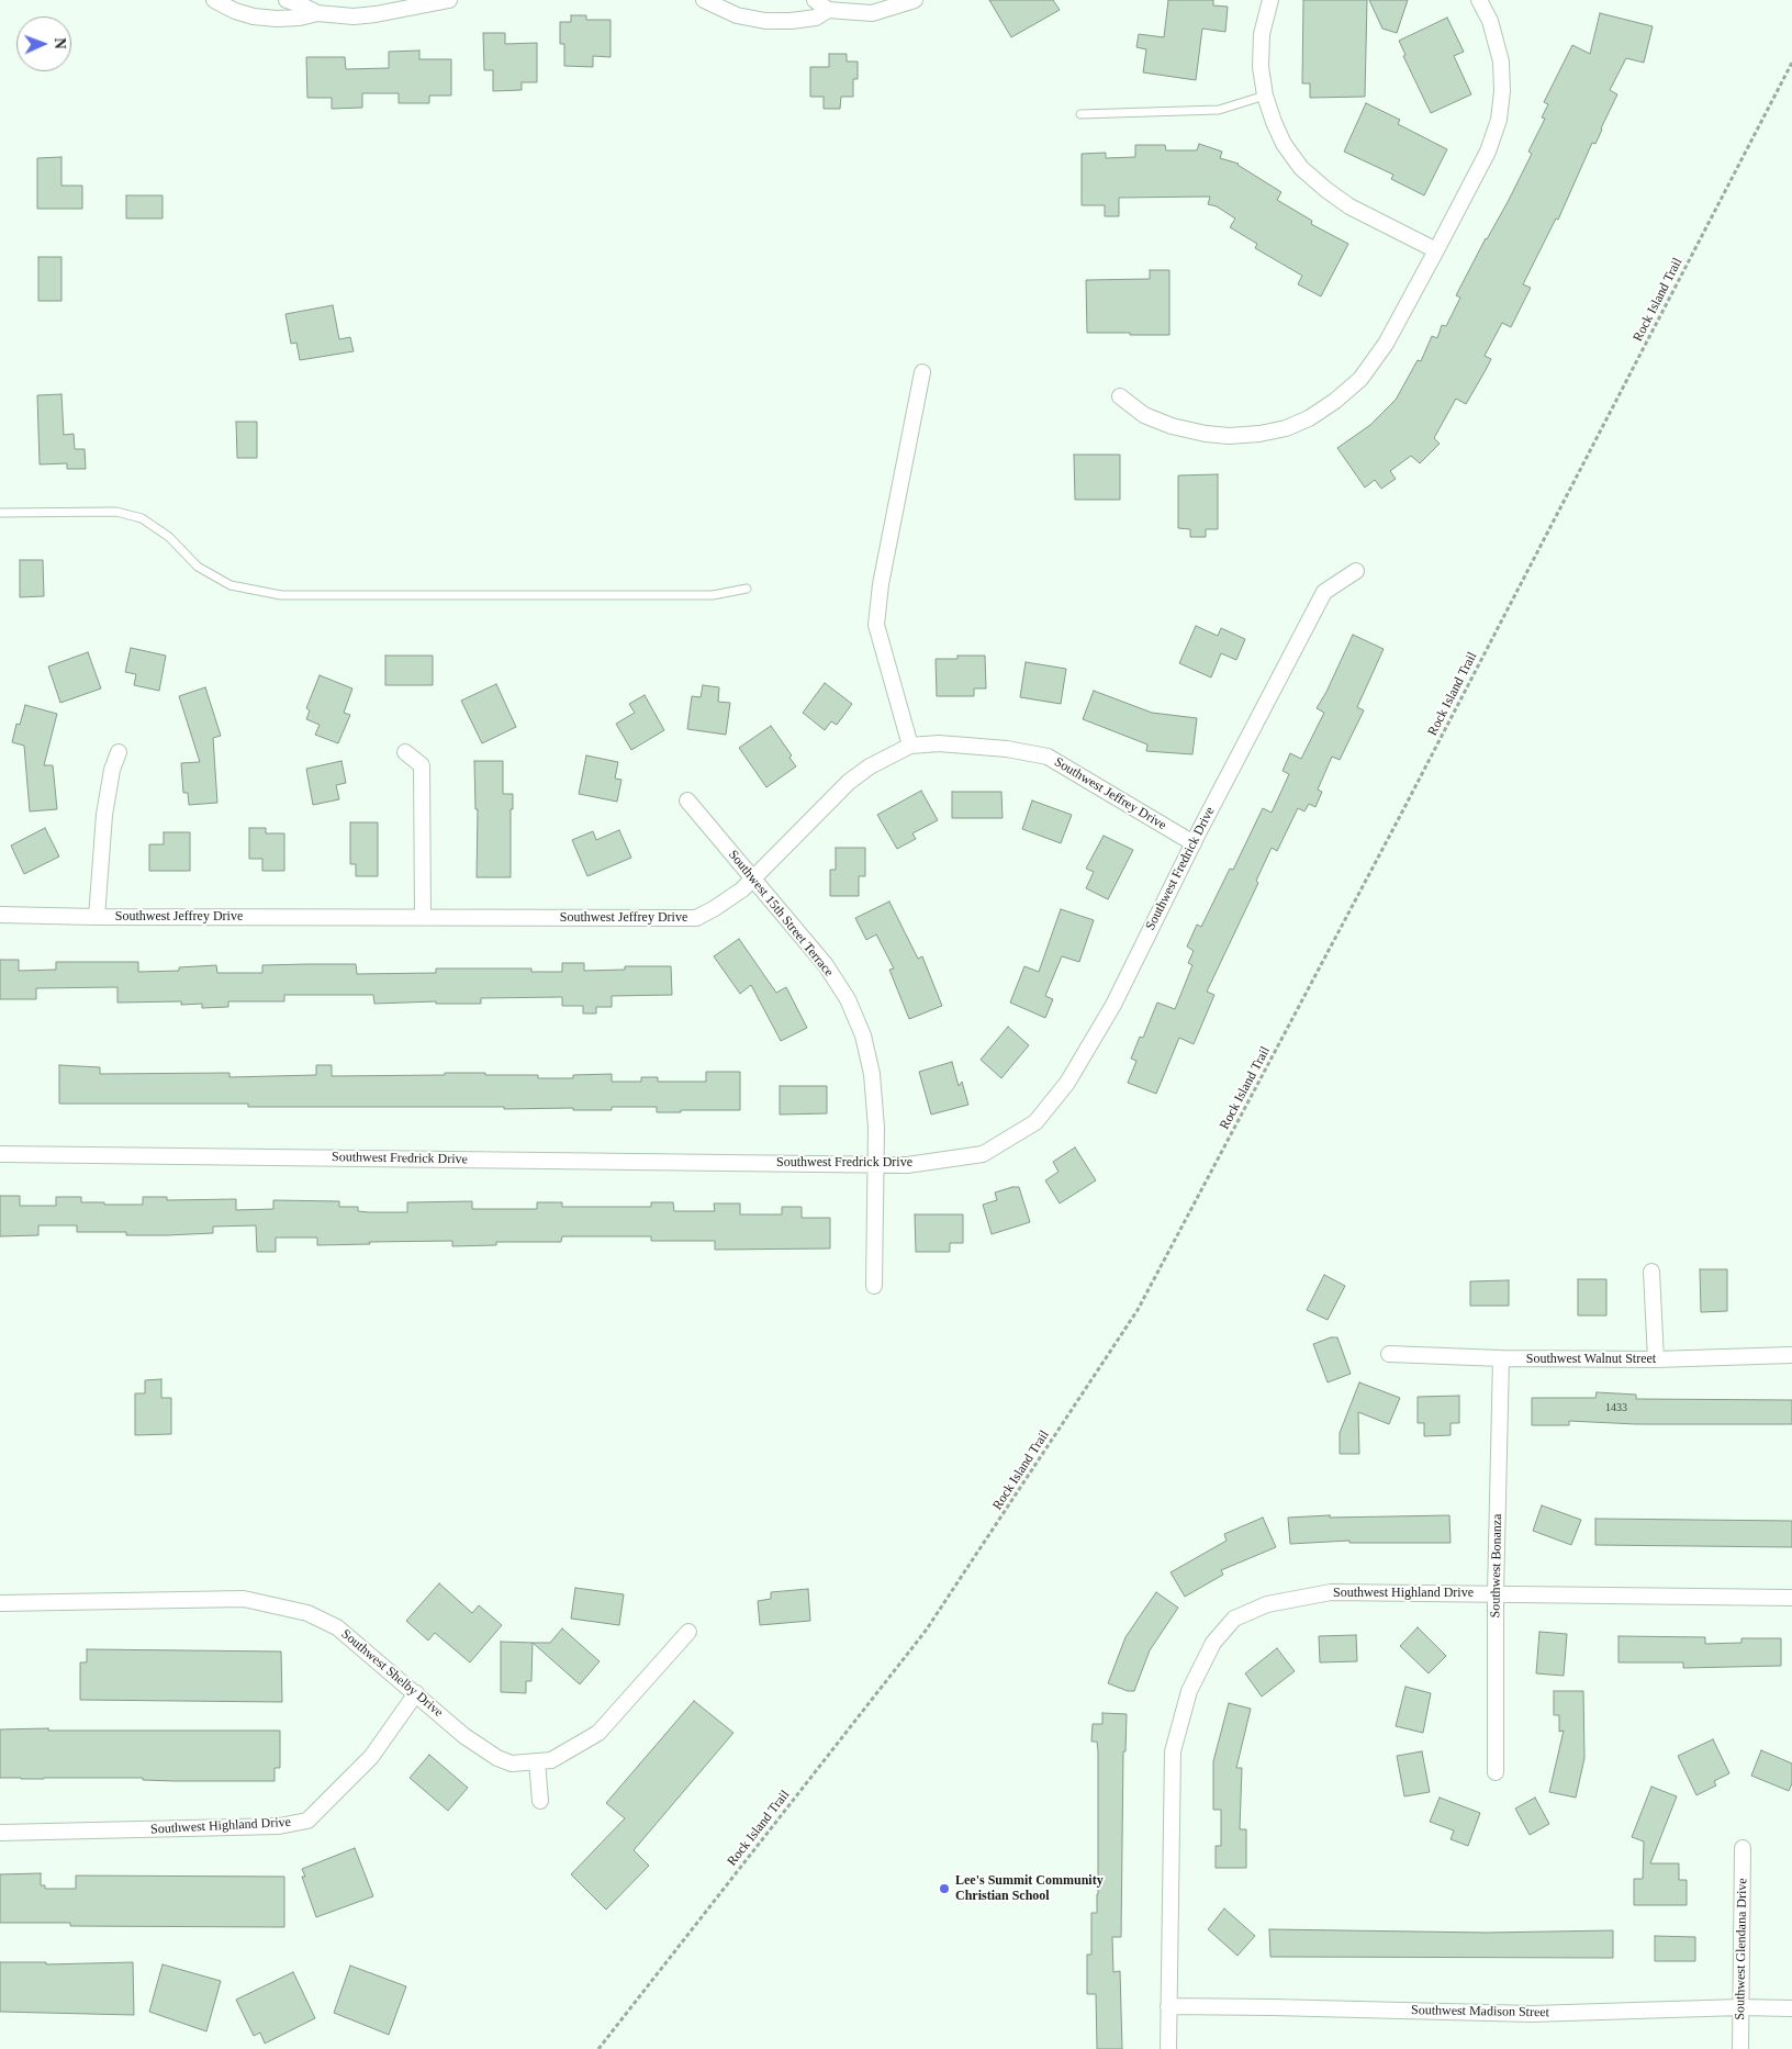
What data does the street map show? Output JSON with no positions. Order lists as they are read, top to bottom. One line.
{"streets":{"street":["Southwest Jeffrey Drive","Southwest Fredrick Drive","Southwest 15th Street Terrace","Southwest Walnut Street","Southwest Bonanza","Southwest Highland Drive","Southwest Shelby Drive","Southwest Glendana Drive","Southwest Madison Street"],"path":["Rock Island Trail"]},"crossings":[["Southwest Jeffrey Drive","Southwest Fredrick Drive"],["Southwest Jeffrey Drive","Southwest 15th Street Terrace"],["Southwest Fredrick Drive","Southwest 15th Street Terrace"],["Southwest Walnut Street","Southwest Bonanza"],["Southwest Bonanza","Southwest Highland Drive"],["Southwest Highland Drive","Southwest Shelby Drive"],["Southwest Highland Drive","Southwest Madison Street"],["Southwest Glendana Drive","Southwest Madison Street"]],"places":["Lee's Summit Community Christian School"],"house_numbers":["1433"],"north":"right"}
